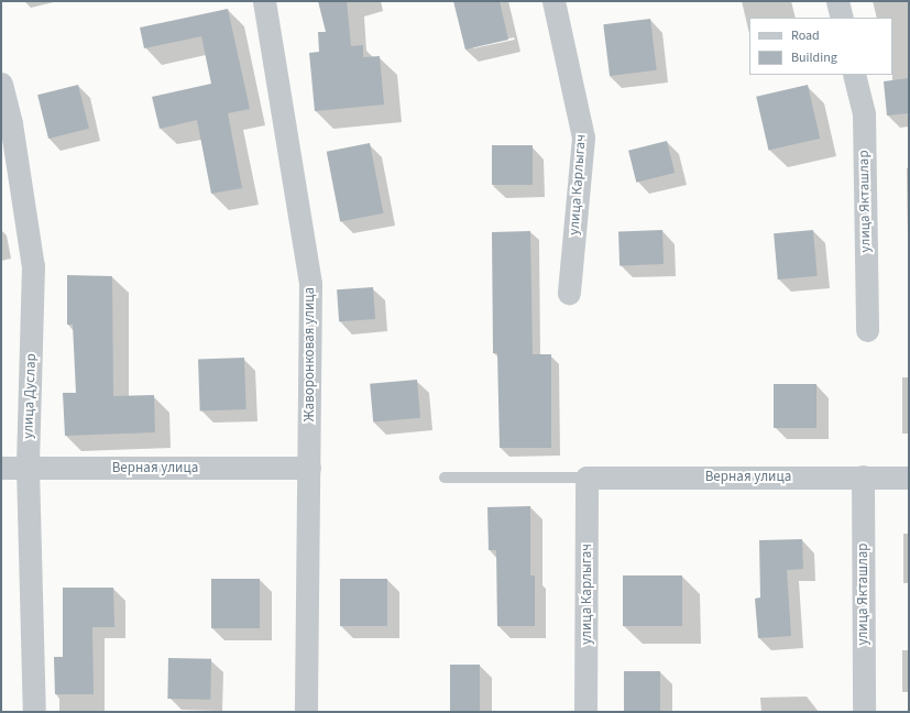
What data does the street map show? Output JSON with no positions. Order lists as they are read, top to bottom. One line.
{"streets":{"street":["улица Карлыгач","улица Якташлар","Жаворонковая улица","улица Дуслар","Верная улица"]},"crossings":[["улица Карлыгач","Верная улица"],["улица Якташлар","Верная улица"],["Жаворонковая улица","Верная улица"],["улица Дуслар","Верная улица"]],"legend":["Road","Building"]}
